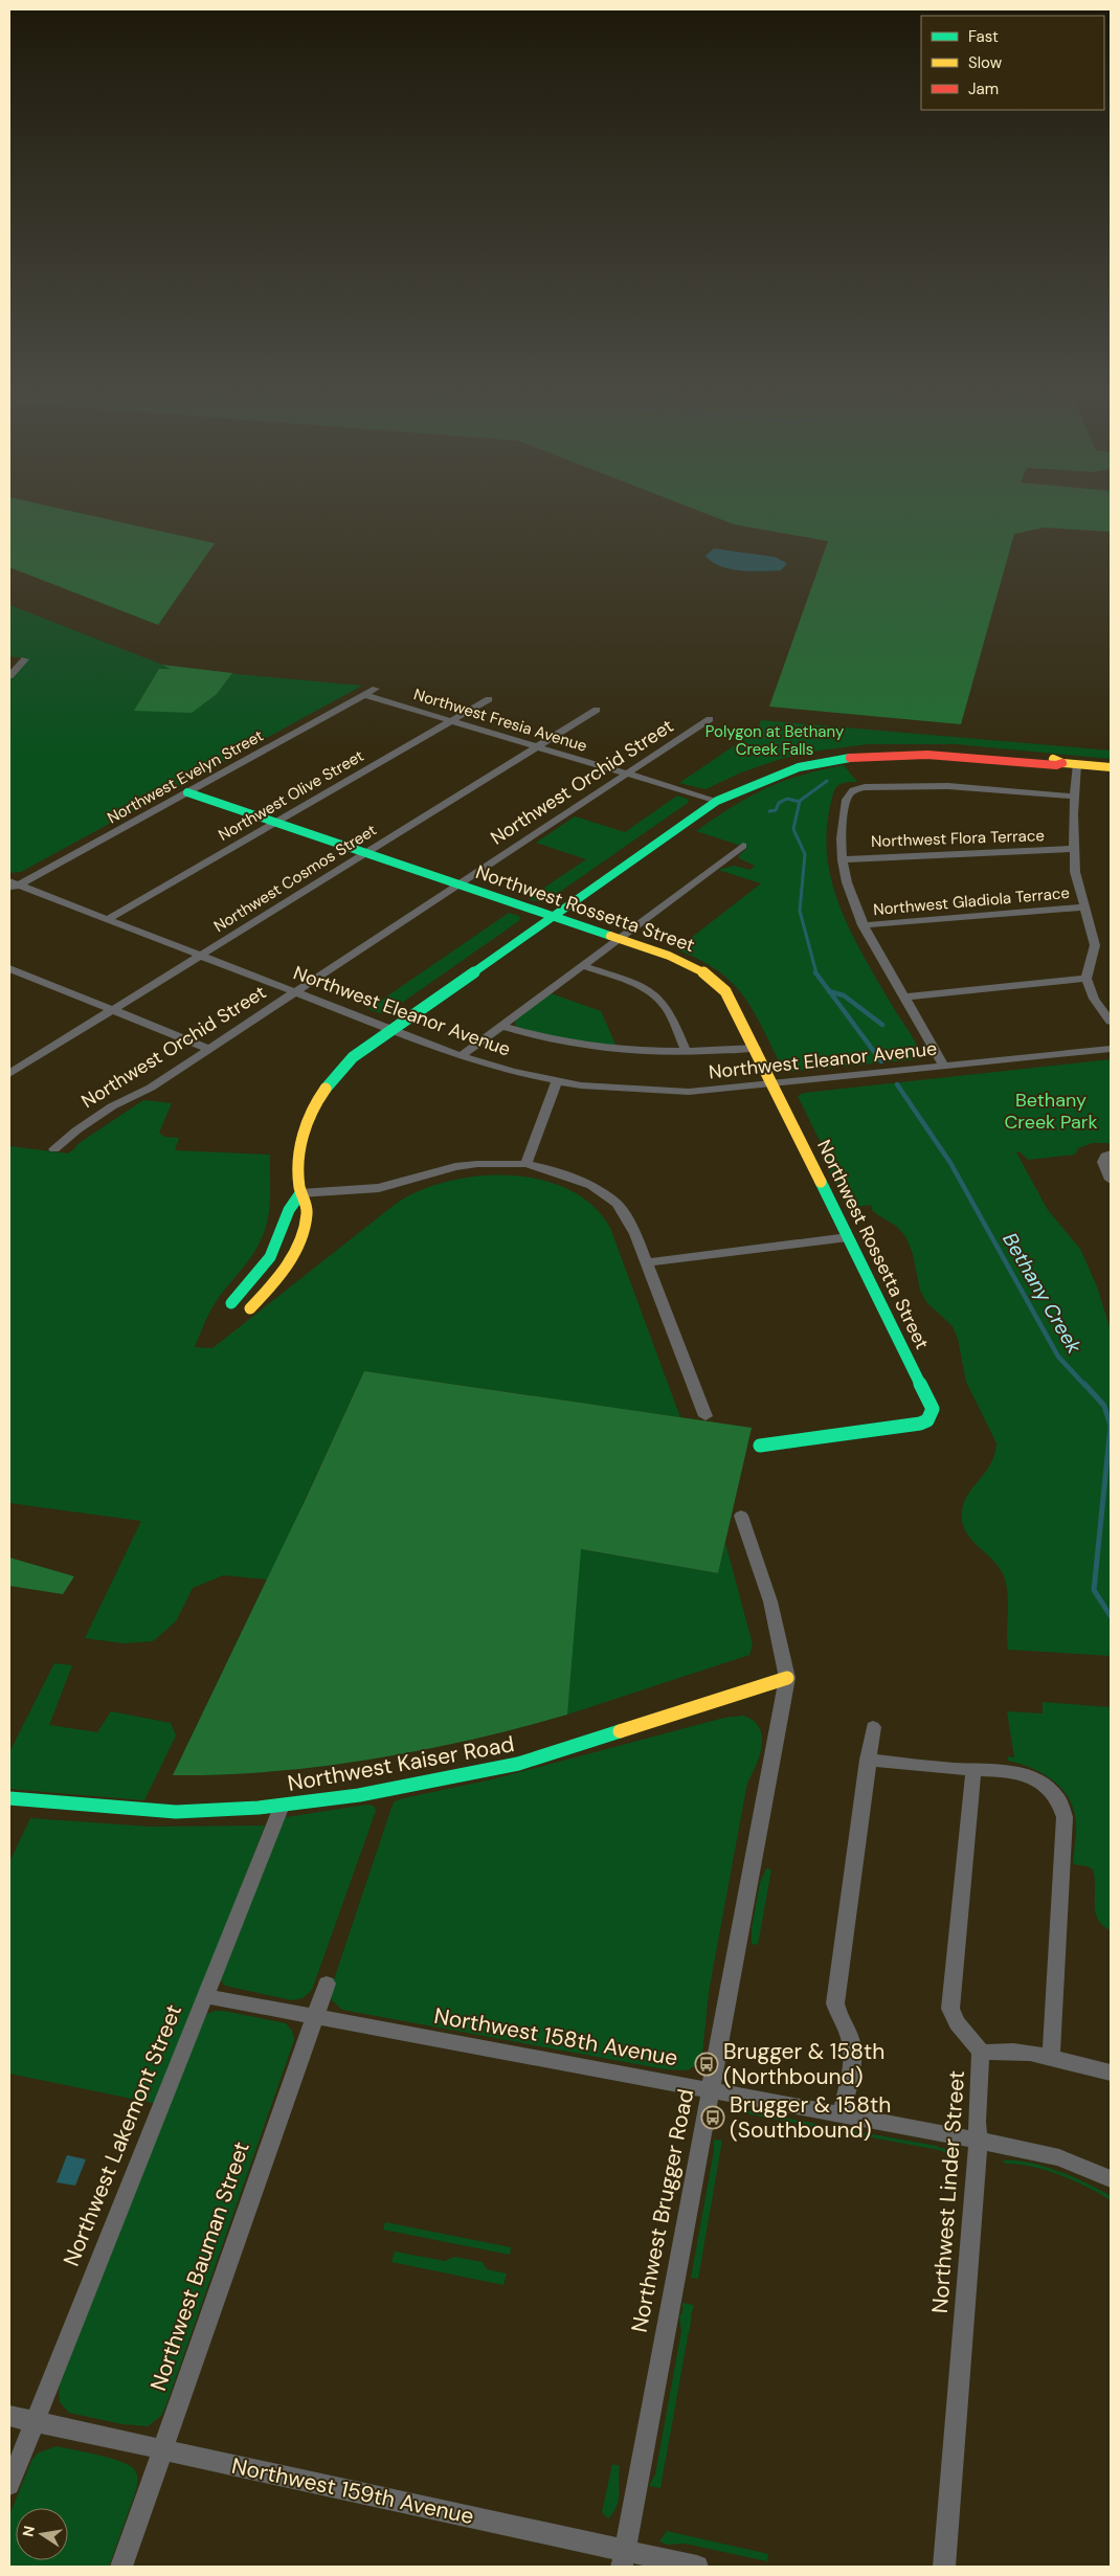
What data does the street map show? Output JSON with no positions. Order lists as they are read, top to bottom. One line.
{"streets":{"street":["Northwest Fresia Avenue","Northwest Evelyn Street","Northwest Orchid Street","Northwest Olive Street","Northwest Flora Terrace","Northwest Cosmos Street","Northwest Gladiola Terrace","Northwest Rossetta Street","Northwest Eleanor Avenue","Northwest Kaiser Road","Northwest 158th Avenue","Northwest Lakemont Street","Northwest Linder Street","Northwest Brugger Road","Northwest Bauman Street","Northwest 159th Avenue"]},"crossings":[["Northwest Fresia Avenue","Northwest Evelyn Street"],["Northwest Fresia Avenue","Northwest Orchid Street"],["Northwest Fresia Avenue","Northwest Olive Street"],["Northwest Fresia Avenue","Northwest Cosmos Street"],["Northwest Evelyn Street","Northwest Rossetta Street"],["Northwest Evelyn Street","Northwest Eleanor Avenue"],["Northwest Orchid Street","Northwest Rossetta Street"],["Northwest Orchid Street","Northwest Eleanor Avenue"],["Northwest Olive Street","Northwest Rossetta Street"],["Northwest Olive Street","Northwest Eleanor Avenue"],["Northwest Cosmos Street","Northwest Rossetta Street"],["Northwest Cosmos Street","Northwest Eleanor Avenue"],["Northwest Rossetta Street","Northwest Eleanor Avenue"],["Northwest Kaiser Road","Northwest Lakemont Street"],["Northwest Kaiser Road","Northwest Brugger Road"],["Northwest 158th Avenue","Northwest Lakemont Street"],["Northwest 158th Avenue","Northwest Linder Street"],["Northwest 158th Avenue","Northwest Brugger Road"],["Northwest 158th Avenue","Northwest Bauman Street"],["Northwest Lakemont Street","Northwest 159th Avenue"],["Northwest Brugger Road","Northwest 159th Avenue"],["Northwest Bauman Street","Northwest 159th Avenue"]],"water":["Bethany Creek"],"parks":["Polygon at Bethany Creek Falls","Bethany Creek Park"],"places":{"bus stop":["Brugger & 158th (Northbound)","Brugger & 158th (Southbound)"]},"legend":["Fast","Slow","Jam"],"north":"left"}
